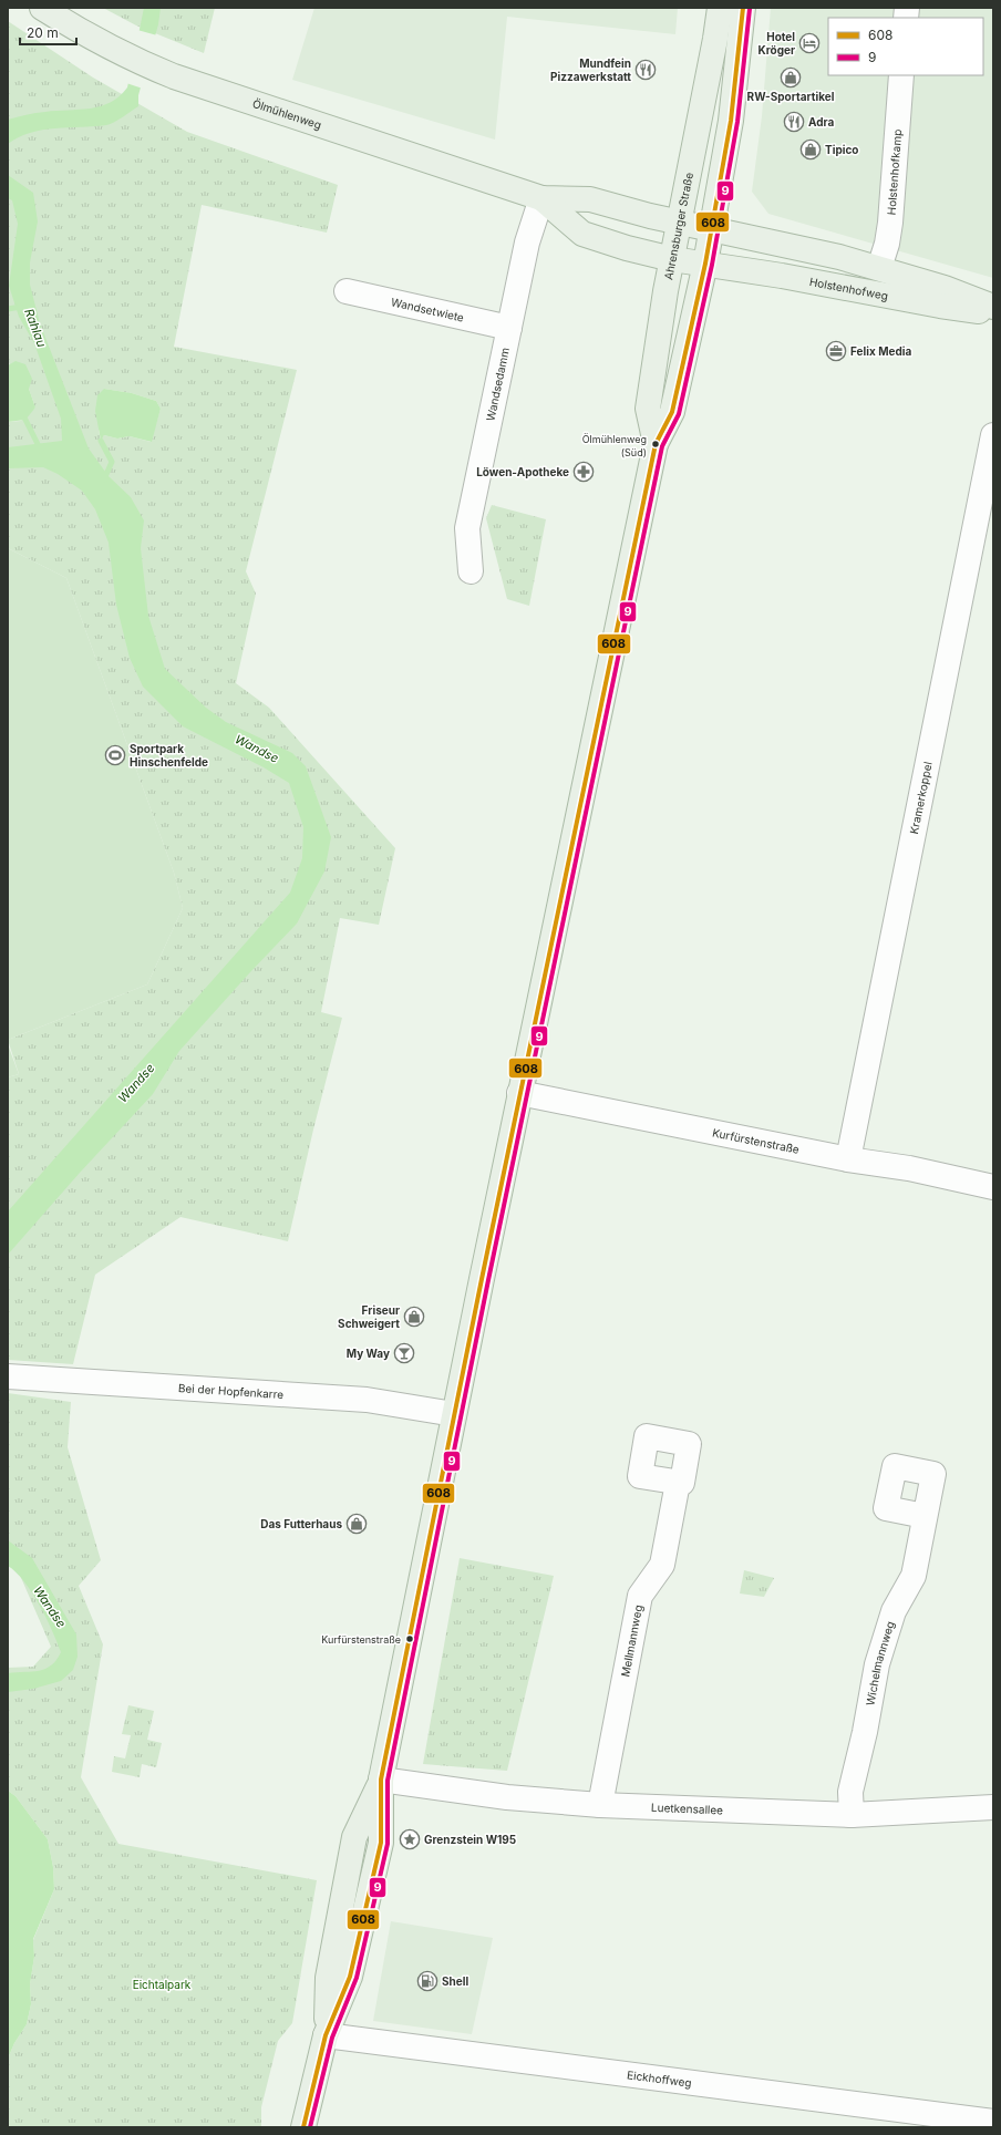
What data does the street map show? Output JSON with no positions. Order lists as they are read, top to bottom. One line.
{"streets":{"main road":["Ölmühlenweg","Ahrensburger Straße","Holstenhofweg"],"street":["Holstenhofkamp","Wandsetwiete","Wandsedamm","Kramerkoppel","Kurfürstenstraße","Bei der Hopfenkarre","Mellmannweg","Wichelmannweg","Luetkensallee","Eickhoffweg"]},"crossings":[["Ölmühlenweg","Ahrensburger Straße"],["Ölmühlenweg","Holstenhofweg"],["Ölmühlenweg","Wandsedamm"],["Ahrensburger Straße","Holstenhofweg"],["Ahrensburger Straße","Kurfürstenstraße"],["Ahrensburger Straße","Bei der Hopfenkarre"],["Ahrensburger Straße","Luetkensallee"],["Ahrensburger Straße","Eickhoffweg"],["Wandsetwiete","Wandsedamm"],["Kramerkoppel","Kurfürstenstraße"],["Mellmannweg","Luetkensallee"],["Wichelmannweg","Luetkensallee"]],"water":["Rahlau","Wandse"],"parks":["Eichtalpark"],"places":{"hotel":["Hotel Kröger"],"restaurant":["Mundfein Pizzawerkstatt","Adra"],"shop":["RW-Sportartikel","Tipico","Friseur Schweigert","Das Futterhaus"],"office":["Felix Media"],"other":["Ölmühlenweg (Süd)","Kurfürstenstraße"],"pharmacy":["Löwen-Apotheke"],"sports":["Sportpark Hinschenfelde"],"bar":["My Way"],"place":["Grenzstein W195"],"fuel station":["Shell"]},"lines":["transit line 608","transit line 9"],"legend":["608","9"],"scale_bar":"20 m"}
